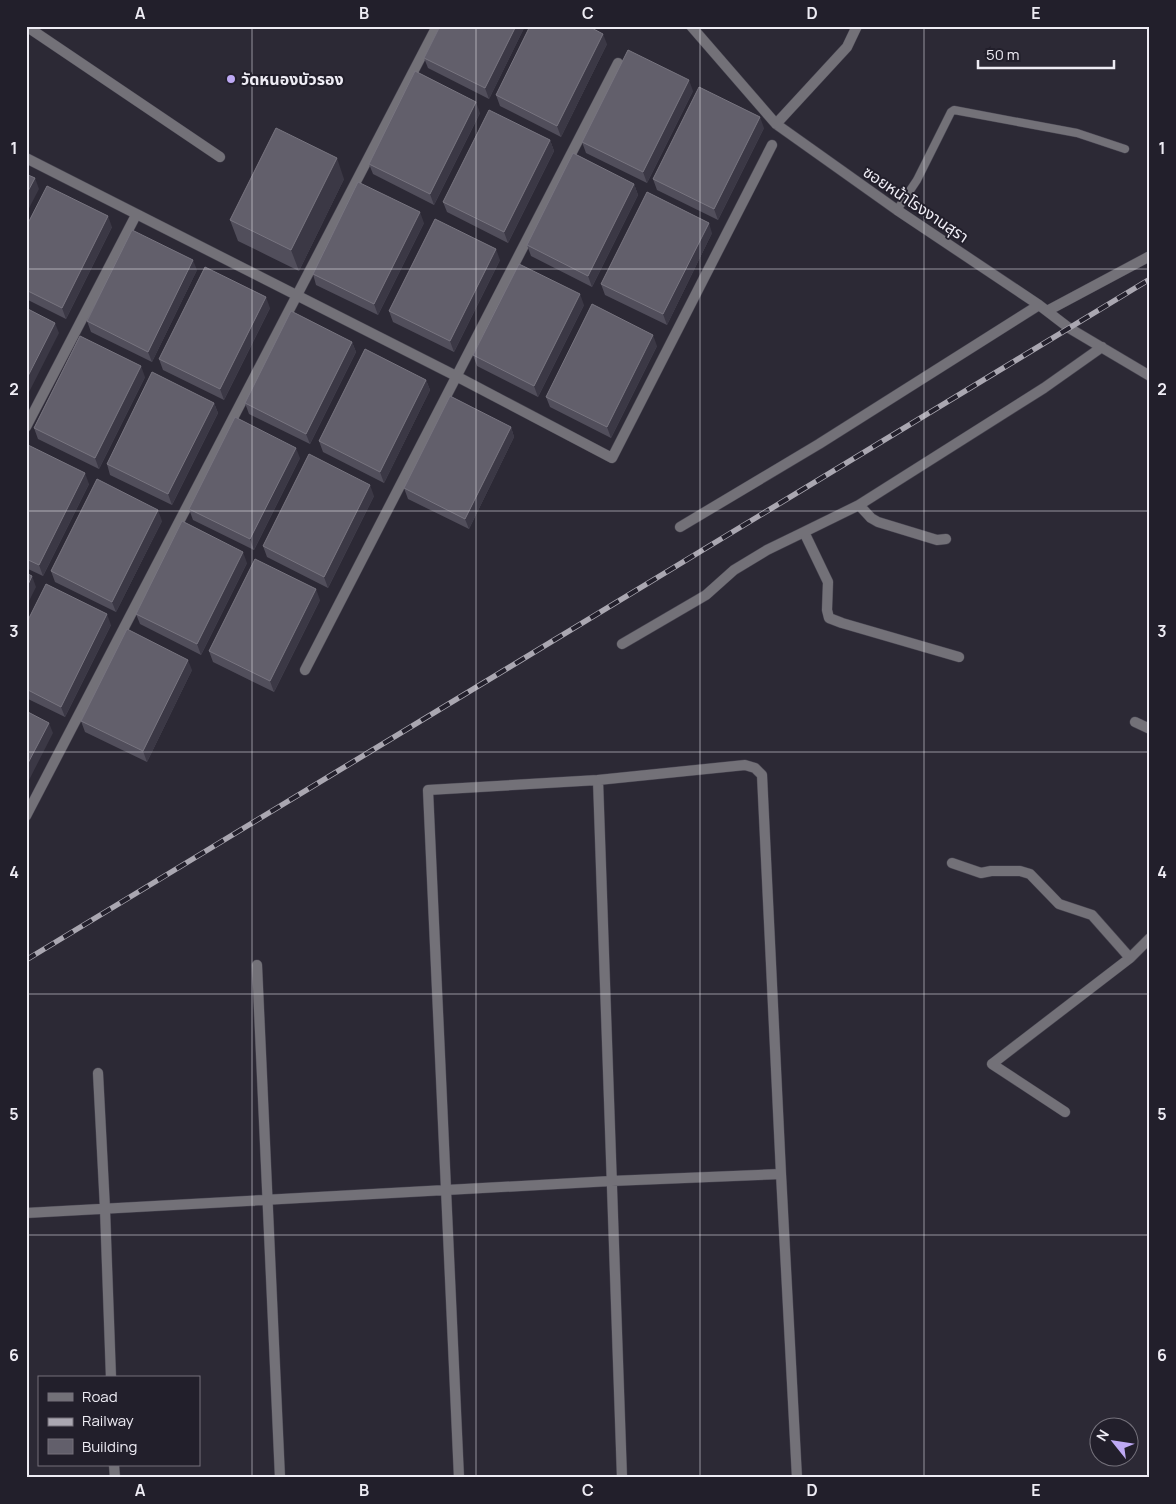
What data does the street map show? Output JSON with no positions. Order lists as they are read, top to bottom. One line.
{"streets":{"street":["ซอยหน้าโรงงานสุรา"]},"places":["วัดหนองบัวรอง"],"legend":["Road","Railway","Building"],"scale_bar":"50 m","north":"top left","grid":{"columns":["A","B","C","D","E"],"rows":["1","2","3","4","5","6"]}}
